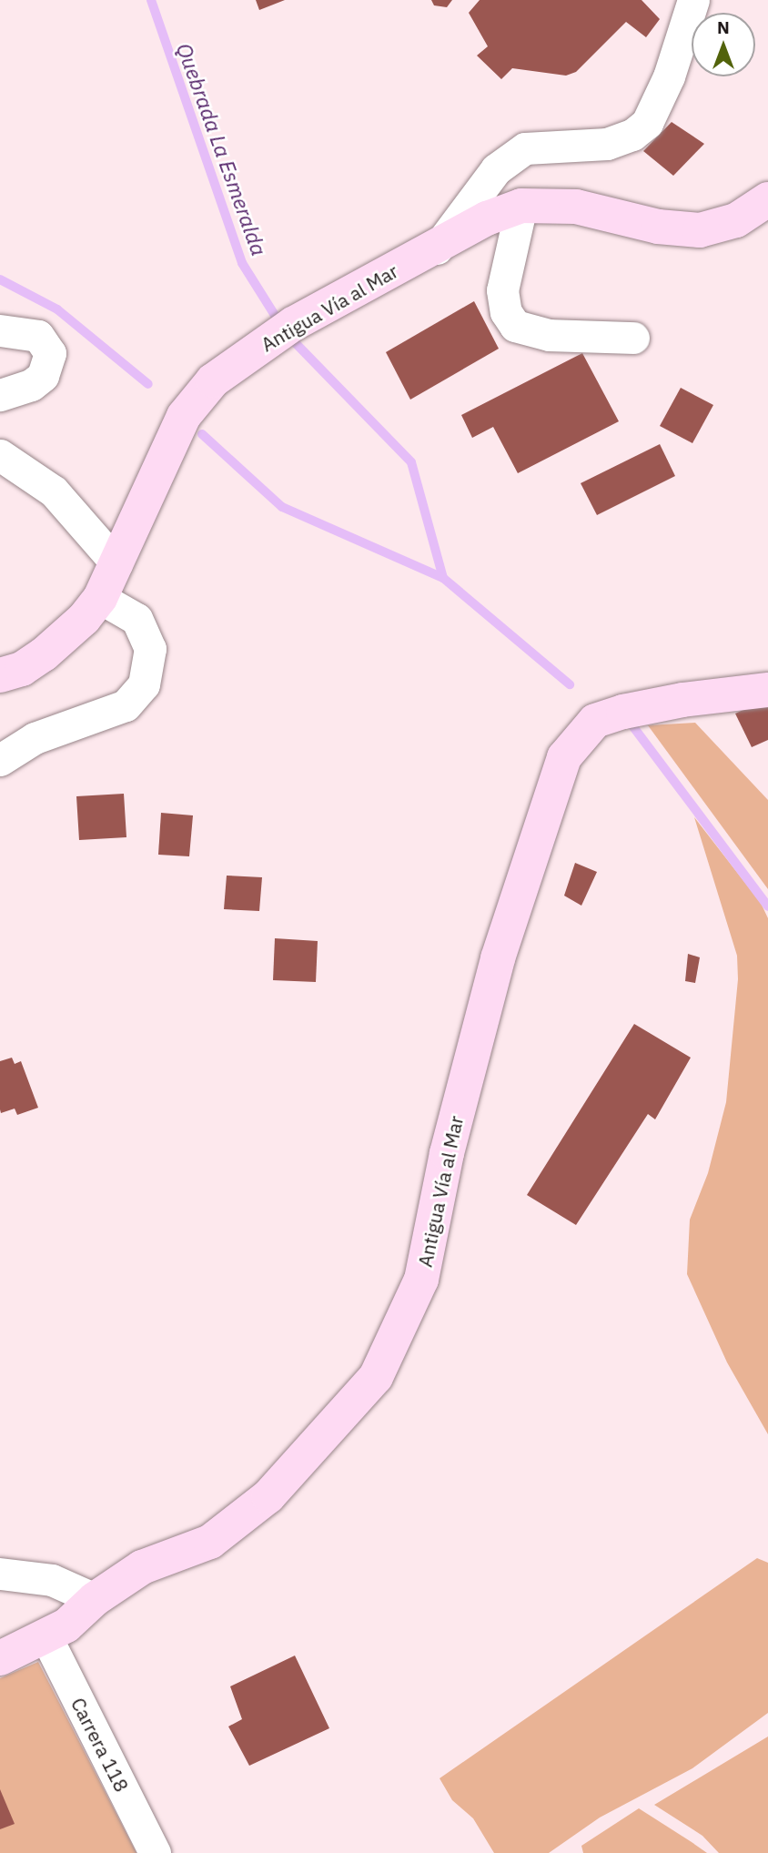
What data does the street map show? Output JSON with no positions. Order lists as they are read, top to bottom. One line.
{"streets":{"main road":["Antigua Vía al Mar"],"street":["Carrera 118"]},"crossings":[["Antigua Vía al Mar","Carrera 118"]],"water":["Quebrada La Esmeralda"],"north":"top"}
